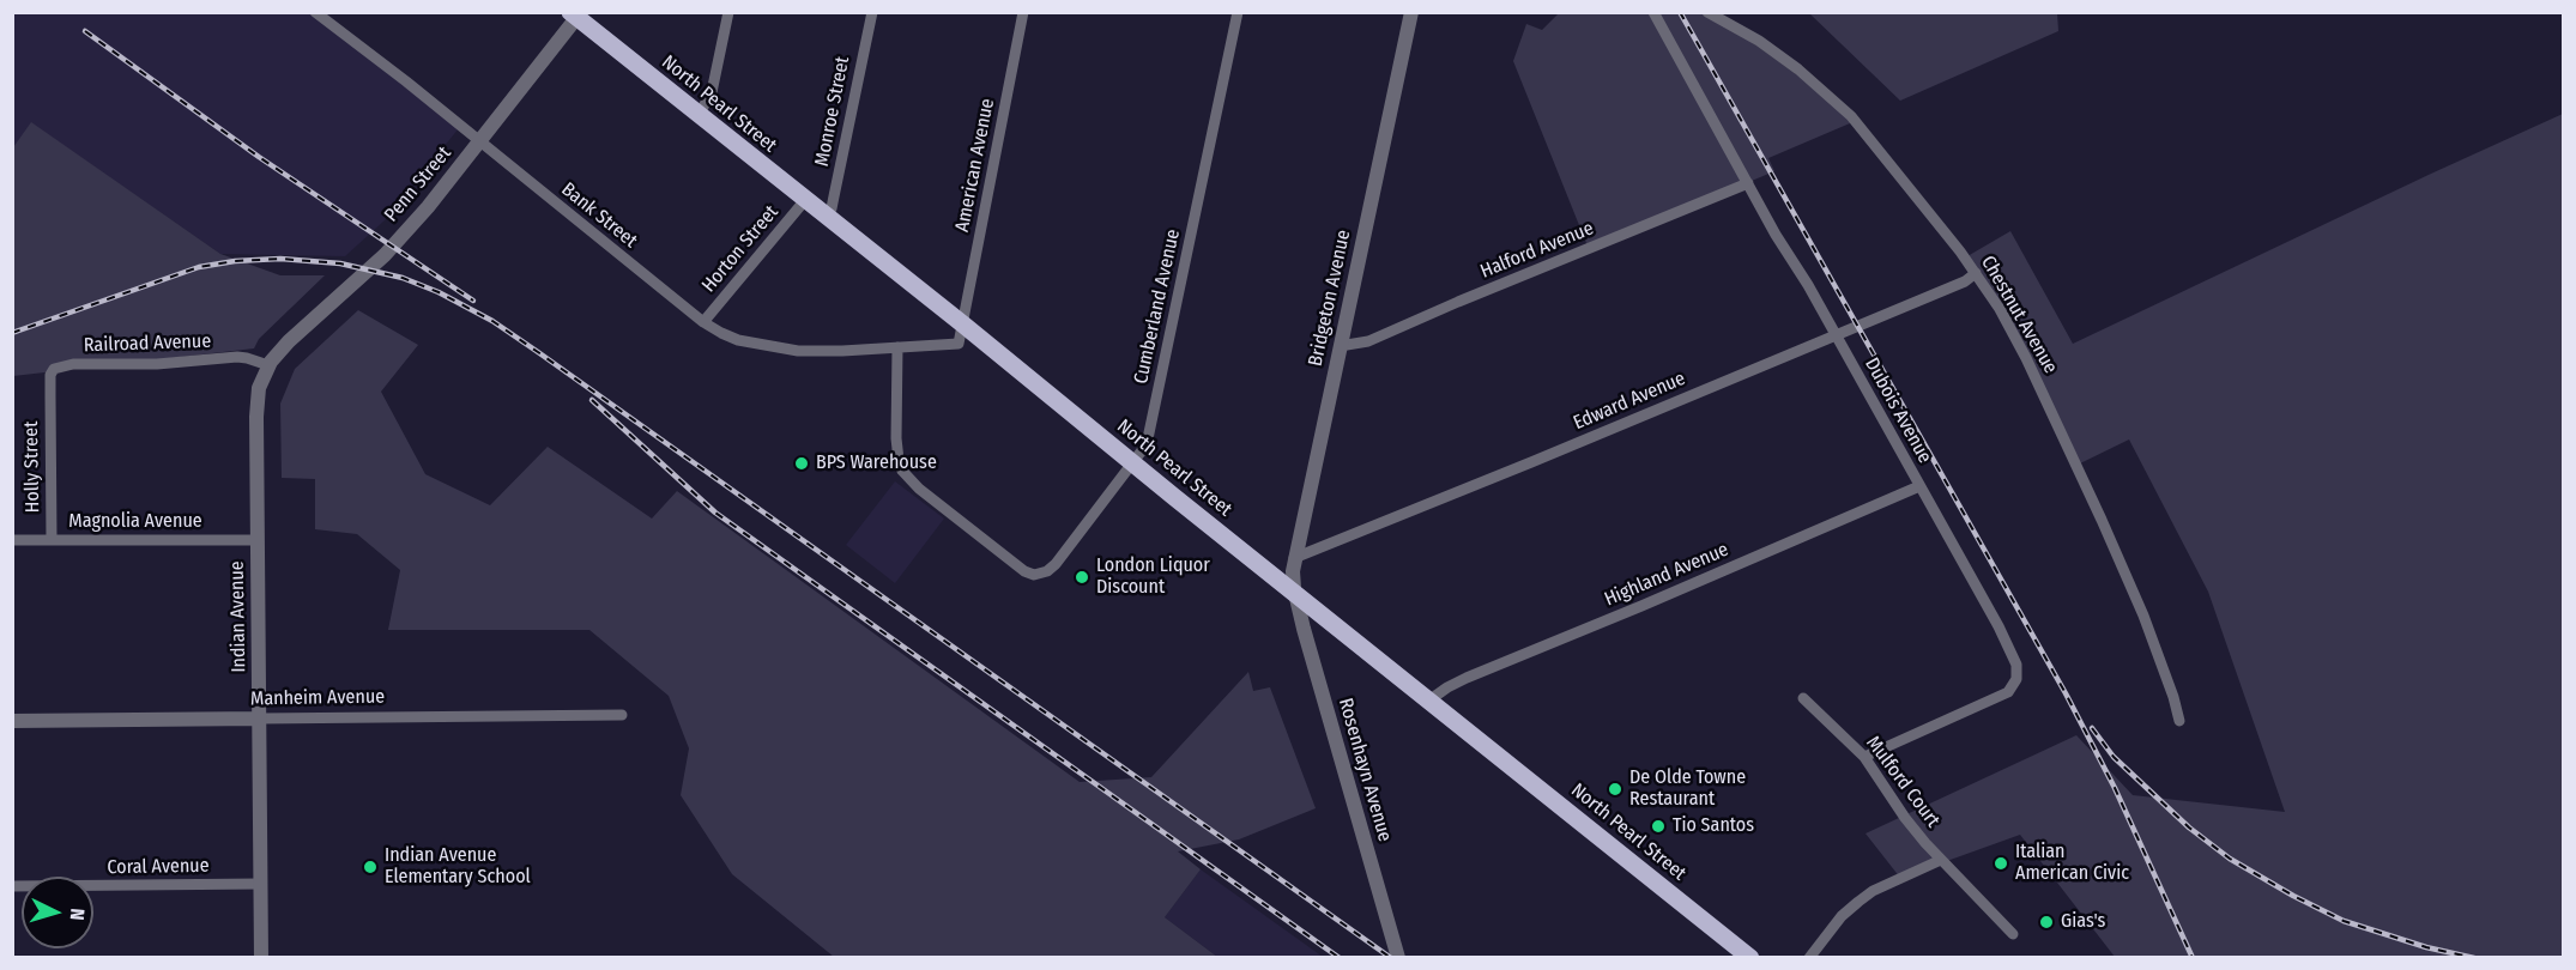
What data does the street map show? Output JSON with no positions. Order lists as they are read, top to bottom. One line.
{"streets":{"main road":["North Pearl Street"],"street":["Monroe Street","American Avenue","Penn Street","Bank Street","Horton Street","Halford Avenue","Bridgeton Avenue","Cumberland Avenue","Chestnut Avenue","Railroad Avenue","Edward Avenue","Dubois Avenue","Holly Street","Magnolia Avenue","Highland Avenue","Indian Avenue","Manheim Avenue","Rosenhayn Avenue","Mulford Court","Coral Avenue"]},"crossings":[["North Pearl Street","Monroe Street"],["North Pearl Street","American Avenue"],["North Pearl Street","Penn Street"],["North Pearl Street","Bank Street"],["North Pearl Street","Horton Street"],["North Pearl Street","Bridgeton Avenue"],["North Pearl Street","Cumberland Avenue"],["North Pearl Street","Highland Avenue"],["North Pearl Street","Rosenhayn Avenue"],["American Avenue","Bank Street"],["Penn Street","Bank Street"],["Penn Street","Railroad Avenue"],["Penn Street","Indian Avenue"],["Bank Street","Horton Street"],["Bank Street","Cumberland Avenue"],["Halford Avenue","Bridgeton Avenue"],["Halford Avenue","Dubois Avenue"],["Bridgeton Avenue","Edward Avenue"],["Bridgeton Avenue","Rosenhayn Avenue"],["Chestnut Avenue","Edward Avenue"],["Railroad Avenue","Holly Street"],["Railroad Avenue","Indian Avenue"],["Edward Avenue","Dubois Avenue"],["Dubois Avenue","Highland Avenue"],["Dubois Avenue","Mulford Court"],["Holly Street","Magnolia Avenue"],["Magnolia Avenue","Indian Avenue"],["Indian Avenue","Manheim Avenue"],["Indian Avenue","Coral Avenue"]],"places":["BPS Warehouse","London Liquor Discount","De Olde Towne Restaurant","Tio Santos","Italian American Civic","Indian Avenue Elementary School","Gias's"],"north":"right"}
